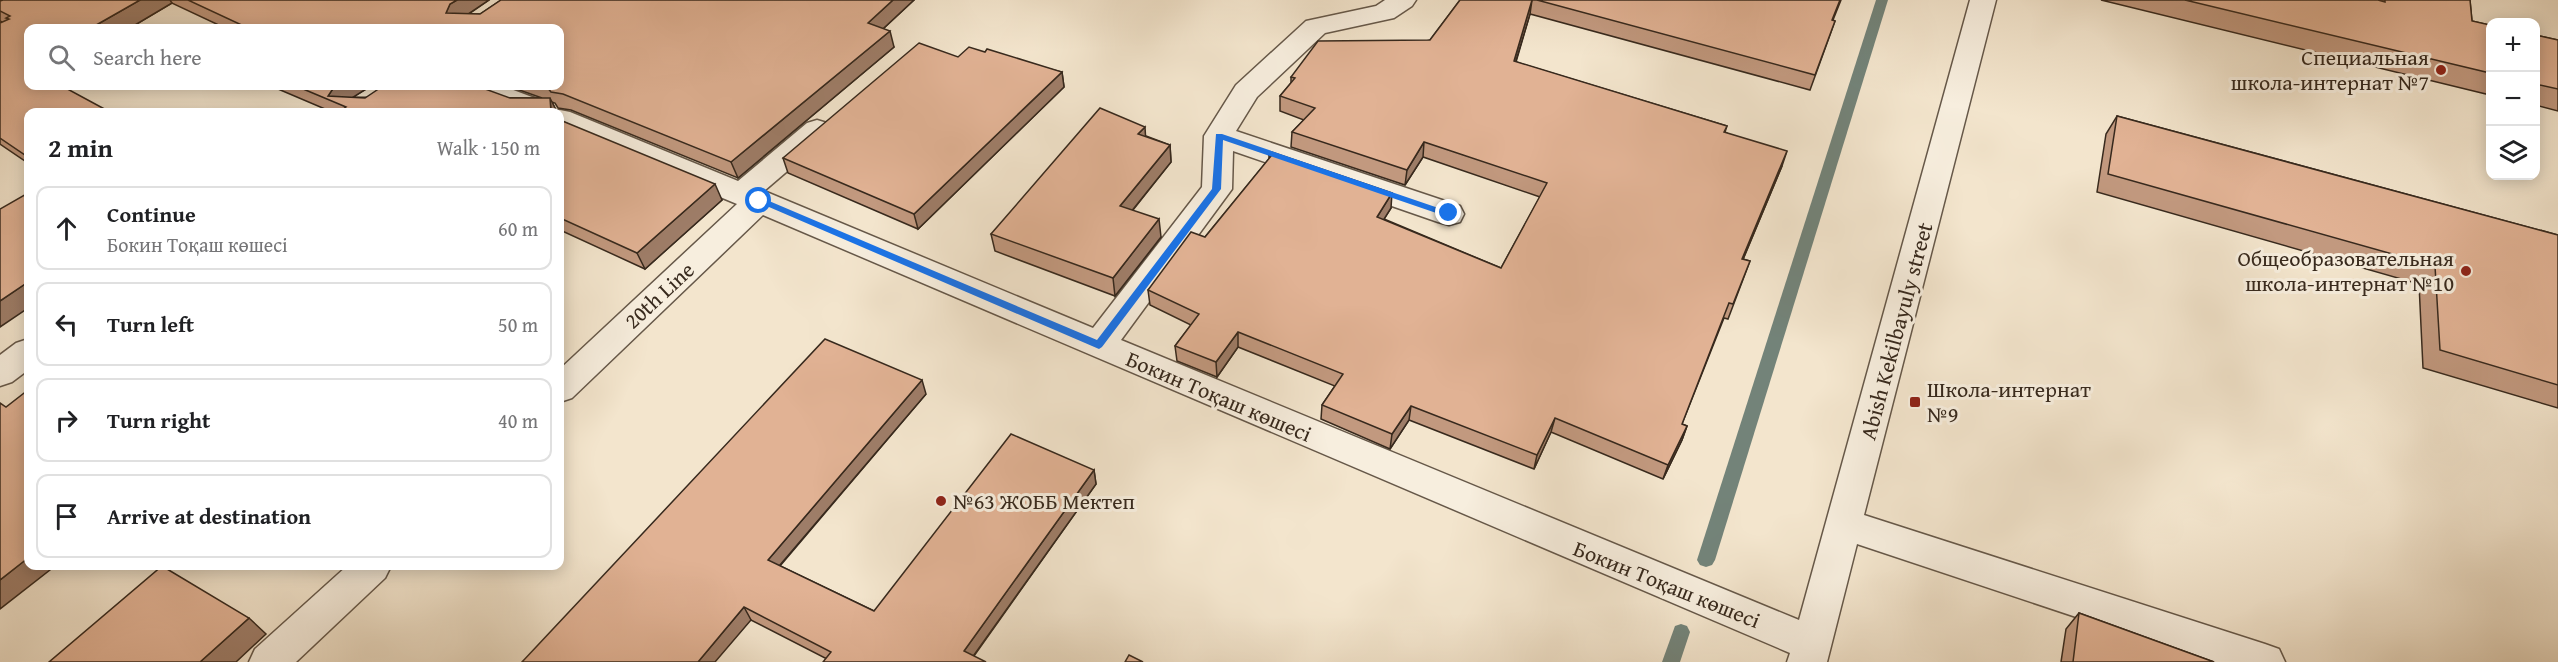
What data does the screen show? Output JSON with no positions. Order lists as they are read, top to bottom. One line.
{"streets":{"street":["20th Line","Abish Kekilbayuly street","Бокин Тоқаш көшесі"]},"crossings":[["20th Line","Бокин Тоқаш көшесі"],["Abish Kekilbayuly street","Бокин Тоқаш көшесі"]],"places":{"other":["Специальная школа-интернат №7","Общеобразовательная школа-интернат №10","№63 ЖОББ Мектеп"],"transit":["Школа-интернат №9"]},"page":{"map_buttons":["+","−"],"search":"Search here","heading":["2 min","Walk · 150 m"],"list":[["Continue","Бокин Тоқаш көшесі","60 m"],["Turn left","50 m"],["Turn right","40 m"],"Arrive at destination"]}}
